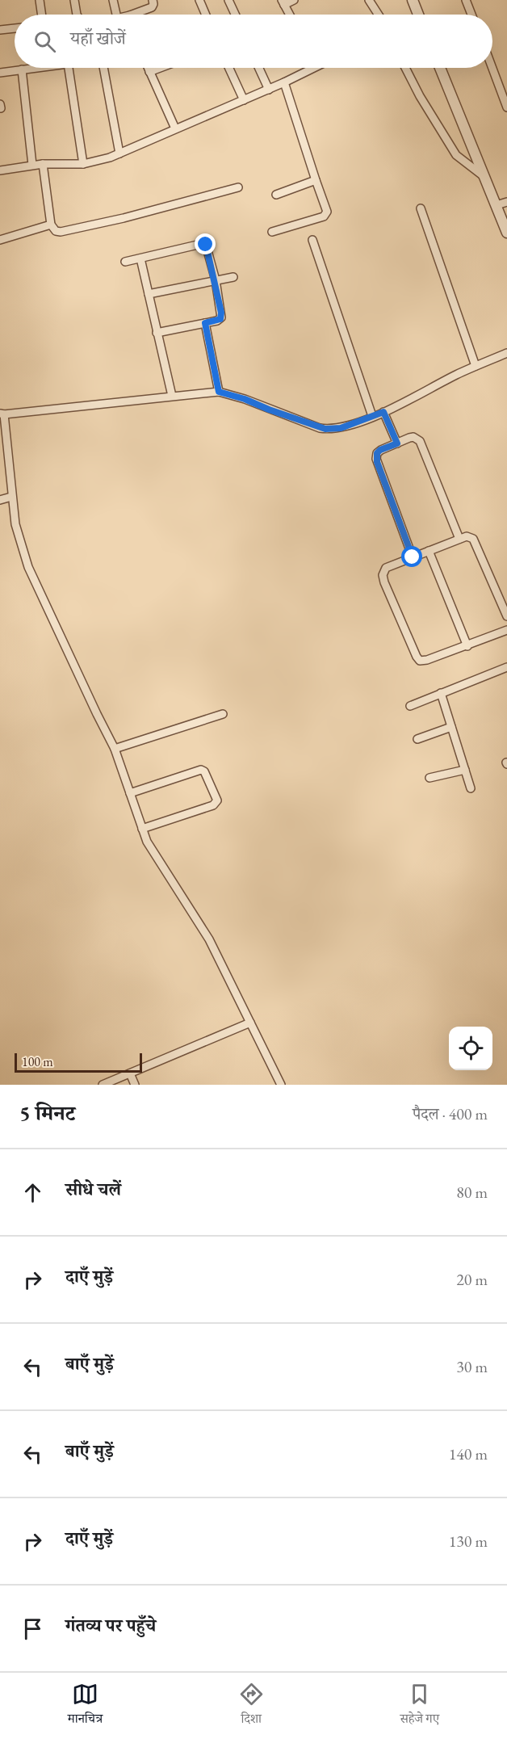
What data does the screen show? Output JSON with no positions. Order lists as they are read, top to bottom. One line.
{"scale_bar":"100 m","page":{"search":"यहाँ खोजें","scale":"100 m","heading":["5 मिनट","पैदल · 400 m"],"list":[["सीधे चलें","80 m"],["दाएँ मुड़ें","20 m"],["बाएँ मुड़ें","30 m"],["बाएँ मुड़ें","140 m"],["दाएँ मुड़ें","130 m"],"गंतव्य पर पहुँचे"],"nav":["मानचित्र","दिशा","सहेजे गए"]}}
